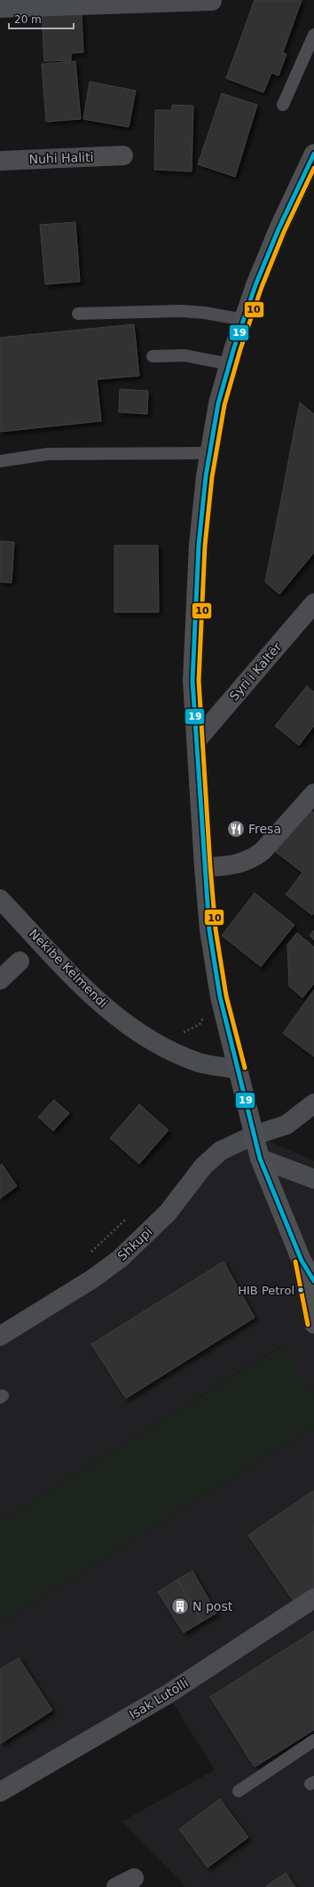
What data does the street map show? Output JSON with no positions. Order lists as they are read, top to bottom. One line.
{"streets":{"street":["Nuhi Haliti","Syri i Kaltër","Nekibe Kelmendi","Shkupi","Isak Lutolli"]},"places":{"restaurant":["Fresa"],"other":["HIB Petrol"],"building":["N post"]},"lines":["transit line 19","transit line 10"],"scale_bar":"20 m"}
